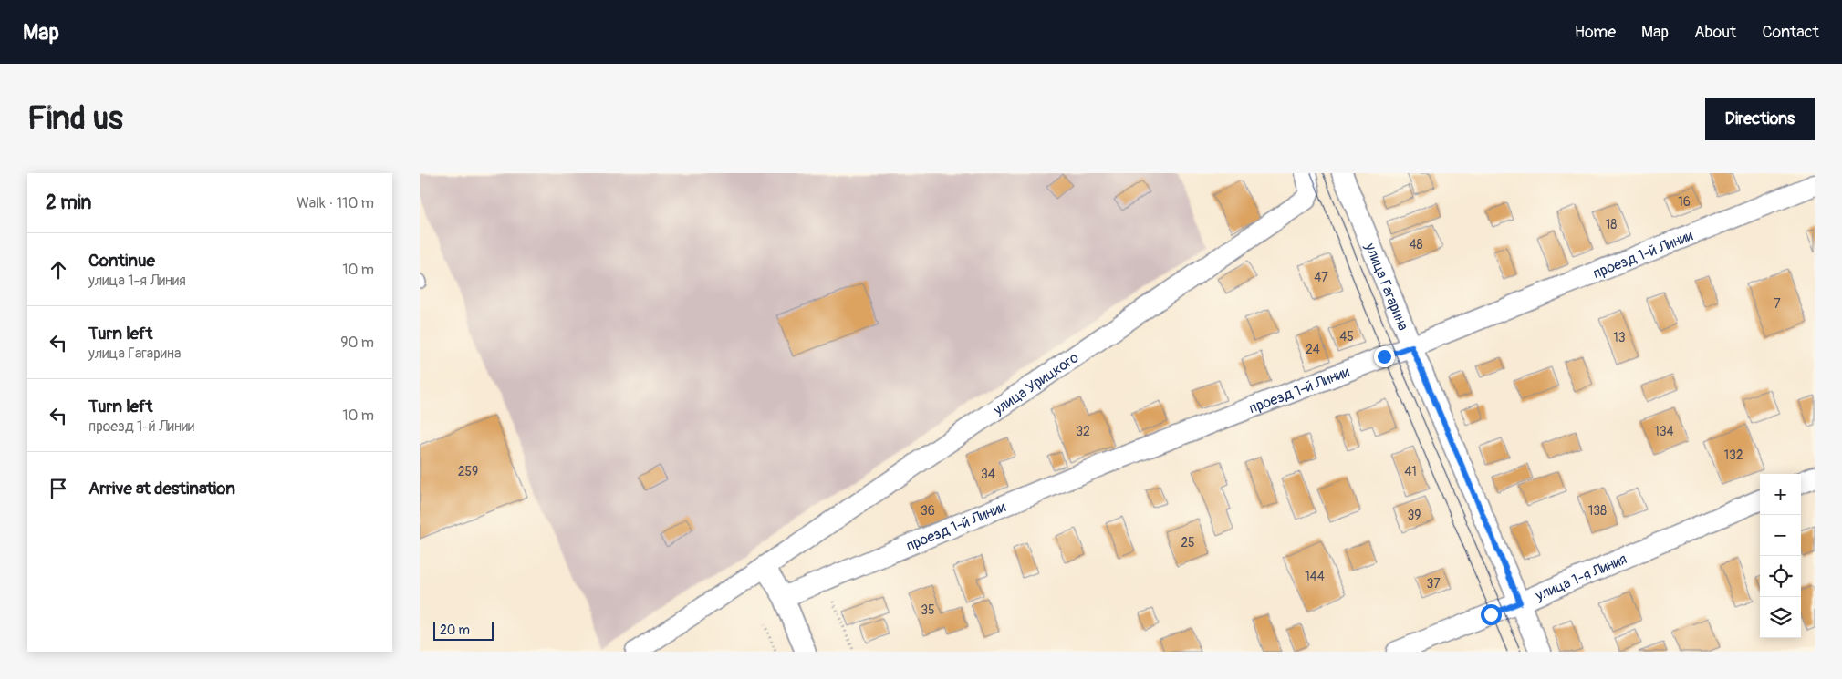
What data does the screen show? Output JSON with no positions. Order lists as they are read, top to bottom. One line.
{"streets":{"street":["проезд 1-й Линии","улица Гагарина","улица Урицкого","улица 1-я Линия"]},"crossings":[["проезд 1-й Линии","улица Гагарина"],["улица Гагарина","улица 1-я Линия"]],"house_numbers":["16","18","48","47","7","45","13","24","32","134","132","259","41","34","36","138","39","25","144","37","35"],"scale_bar":"20 m","page":{"header":"Map","nav":["Home","Map","About","Contact"],"buttons":"Directions","title":"Find us","heading":["2 min","Walk · 110 m"],"list":[["Continue","улица 1-я Линия","10 m"],["Turn left","улица Гагарина","90 m"],["Turn left","проезд 1-й Линии","10 m"],"Arrive at destination"],"map_buttons":["+","−"],"scale":"20 m"}}
